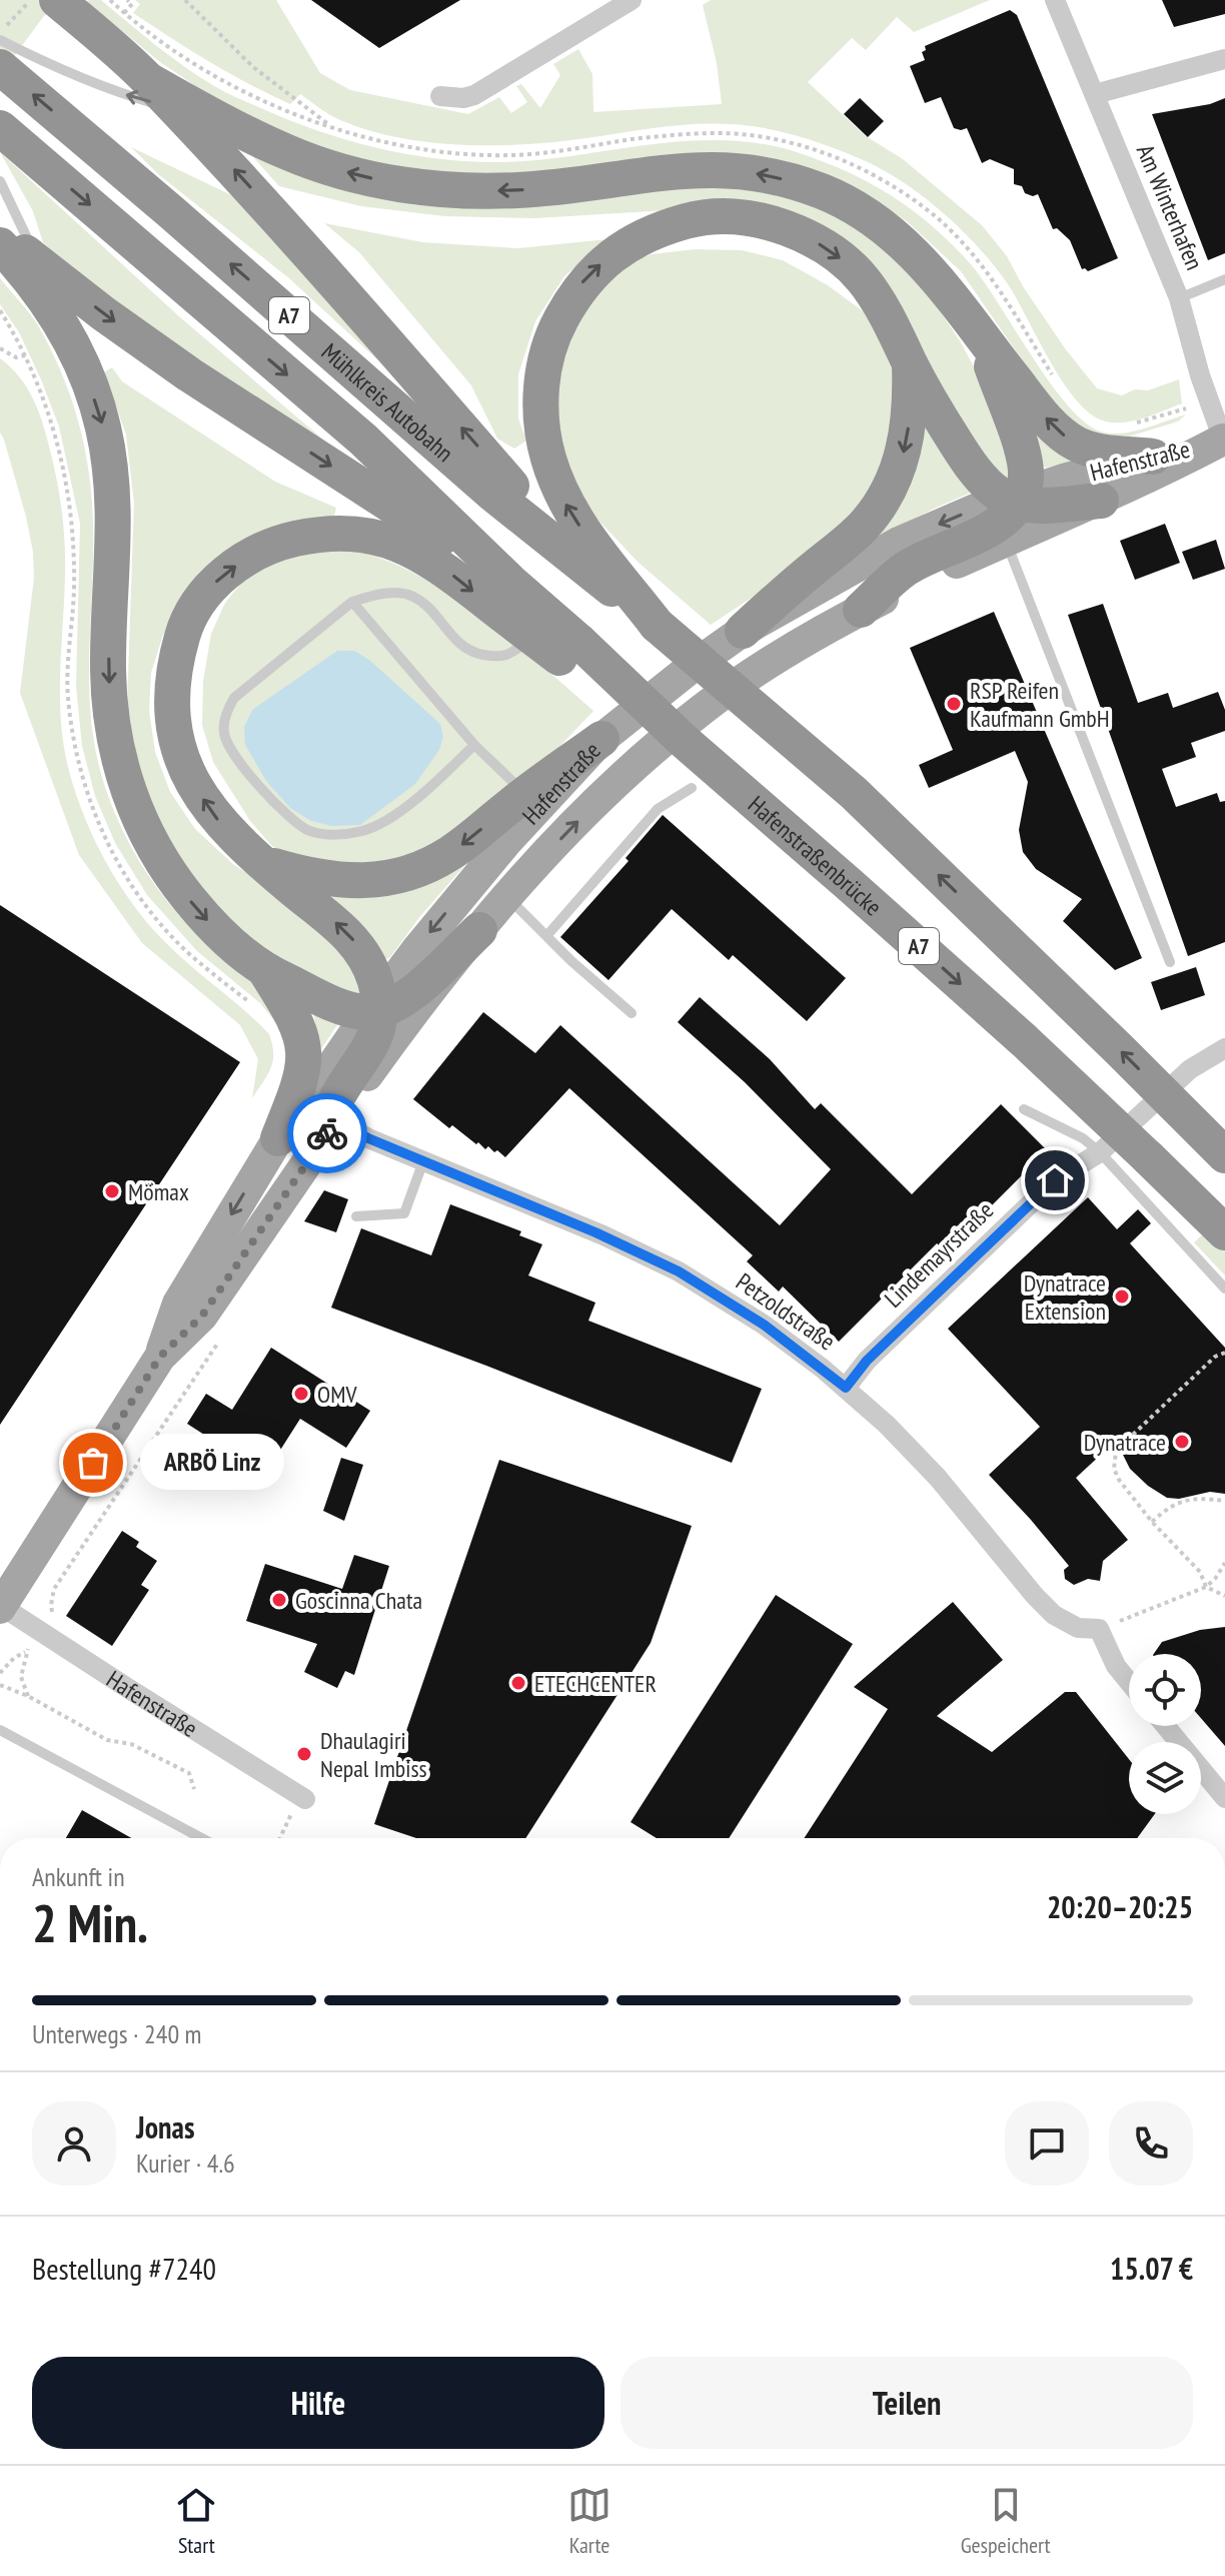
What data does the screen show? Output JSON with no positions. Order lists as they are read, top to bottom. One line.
{"streets":{"highway":["A7","Mühlkreis Autobahn","Hafenstraßenbrücke"],"main road":["Hafenstraße"],"street":["Am Winterhafen","Lindemayrstraße","Petzoldstraße"]},"crossings":[["Am Winterhafen","Hafenstraße"],["A7","Mühlkreis Autobahn"],["Mühlkreis Autobahn","Hafenstraßenbrücke"],["Hafenstraße","Petzoldstraße"],["Lindemayrstraße","Petzoldstraße"]],"places":["RSP Reifen Kaufmann GmbH","Mömax","Dynatrace Extension","OMV","Dynatrace","ARBÖ Linz","Goscinna Chata","ETECHCENTER","Dhaulagiri Nepal Imbiss"],"page":{"bubble":"ARBÖ Linz","heading":["2 Min.","Ankunft in","20:20–20:25"],"panel":["Jonas","Kurier · 4.6","Bestellung #7240","15.07 €"],"bar":"Unterwegs · 240 m","buttons":["Hilfe","Teilen"],"tabs":["Start","Karte","Gespeichert"]}}
